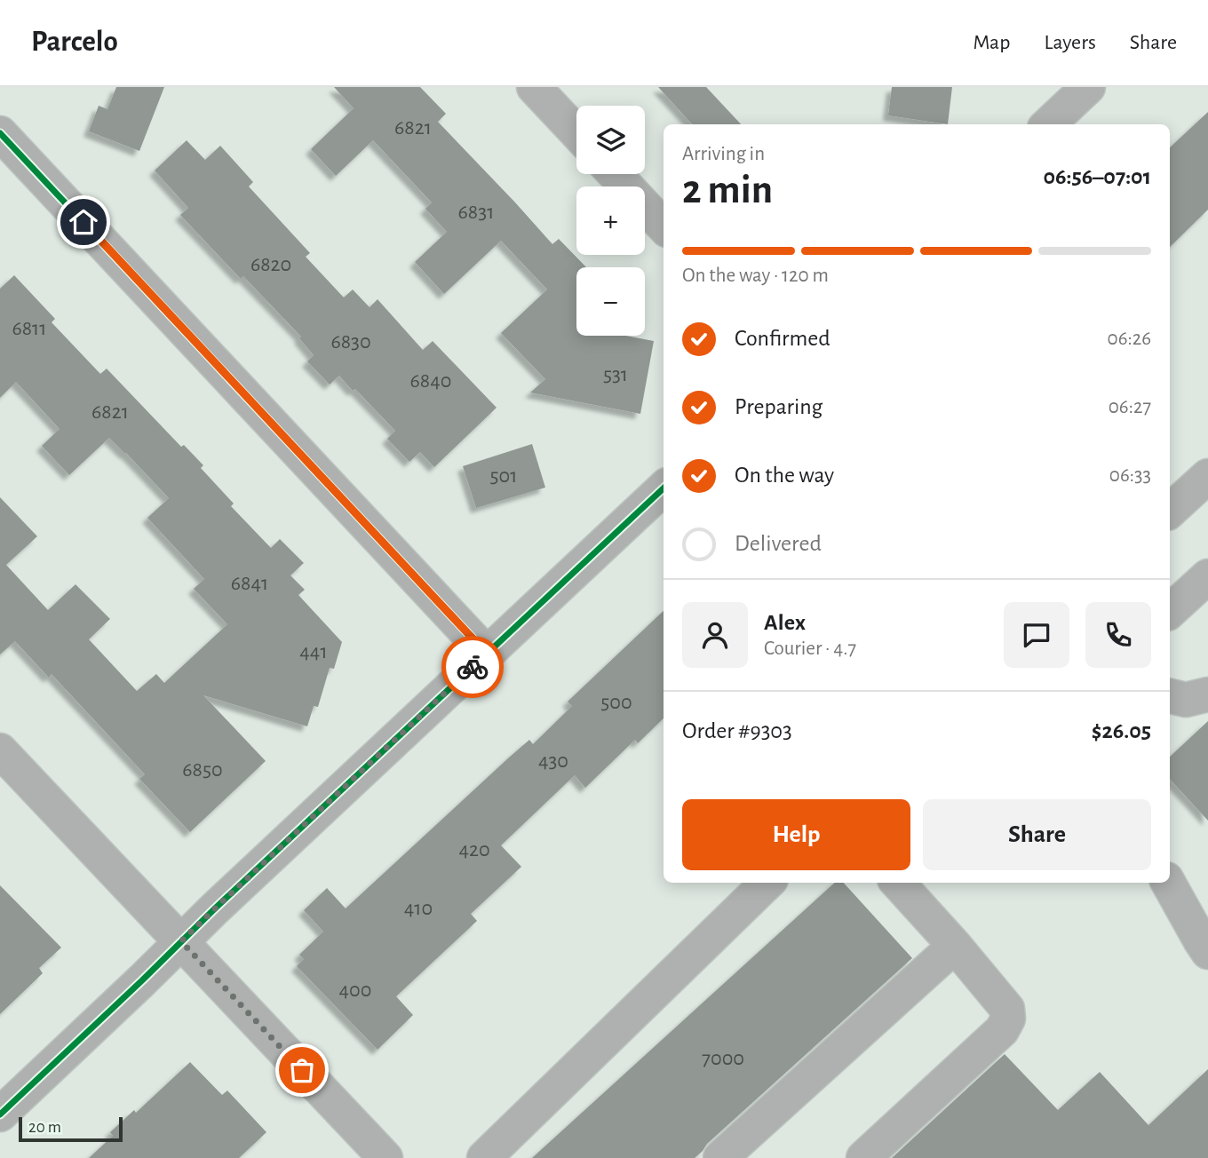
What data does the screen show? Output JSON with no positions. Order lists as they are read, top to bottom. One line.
{"house_numbers":["6821","6831","6820","6811","6830","531","6840","6821","501","6841","441","500","430","6850","420","410","400","7000"],"scale_bar":"20 m","page":{"header":"Parcelo","nav":["Map","Layers","Share"],"map_buttons":["+","−"],"heading":["2 min","Arriving in","06:56–07:01"],"panel":["Alex","Courier · 4.7","Order #9303","$26.05"],"bar":"On the way · 120 m","list":[["Confirmed","06:26"],["Preparing","06:27"],["On the way","06:33"],"Delivered"],"buttons":["Help","Share"],"scale":"20 m"}}
